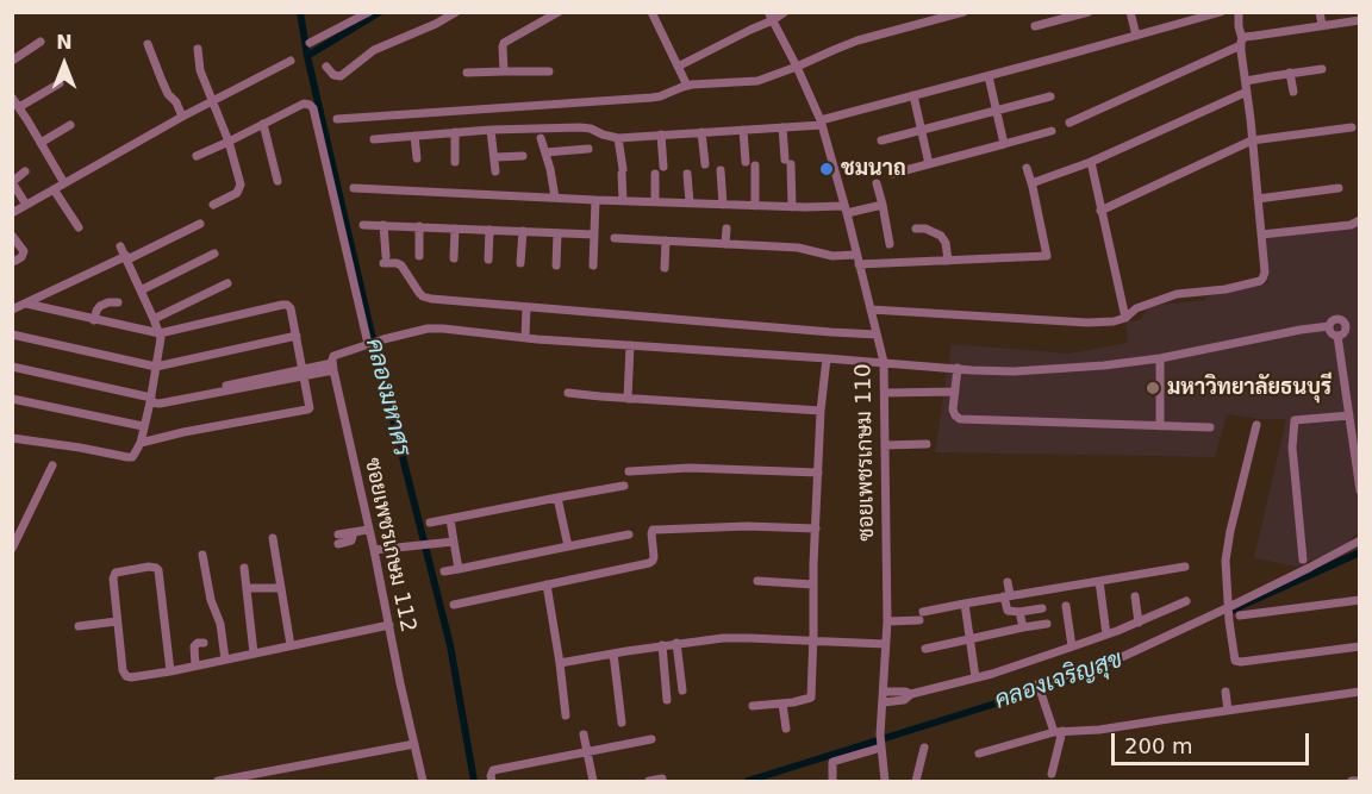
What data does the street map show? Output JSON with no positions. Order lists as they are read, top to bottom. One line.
{"streets":{"street":["ซอยเพชรเกษม 110","ซอยเพชรเกษม 112"]},"water":["คลองมหาศร","คลองเจริญสุข"],"places":["ชมนาถ","มหาวิทยาลัยธนบุรี"],"scale_bar":"200 m","north":"top"}
